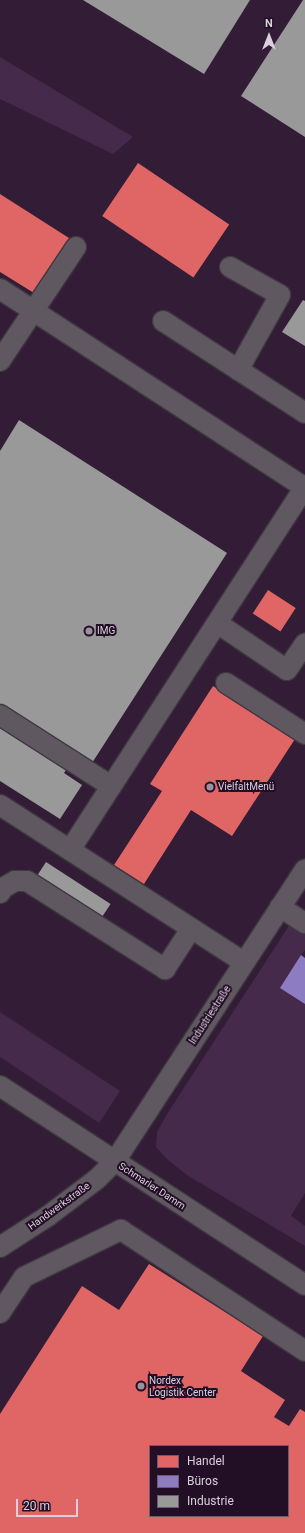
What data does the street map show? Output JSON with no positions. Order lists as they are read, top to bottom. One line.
{"streets":{"street":["Industriestraße","Schmarler Damm","Handwerkstraße"]},"crossings":[["Industriestraße","Schmarler Damm"],["Industriestraße","Handwerkstraße"],["Schmarler Damm","Handwerkstraße"]],"places":["IMG","VielfaltMenü","Nordex Logistik Center"],"legend":["Handel","Büros","Industrie"],"scale_bar":"20 m","north":"top"}
